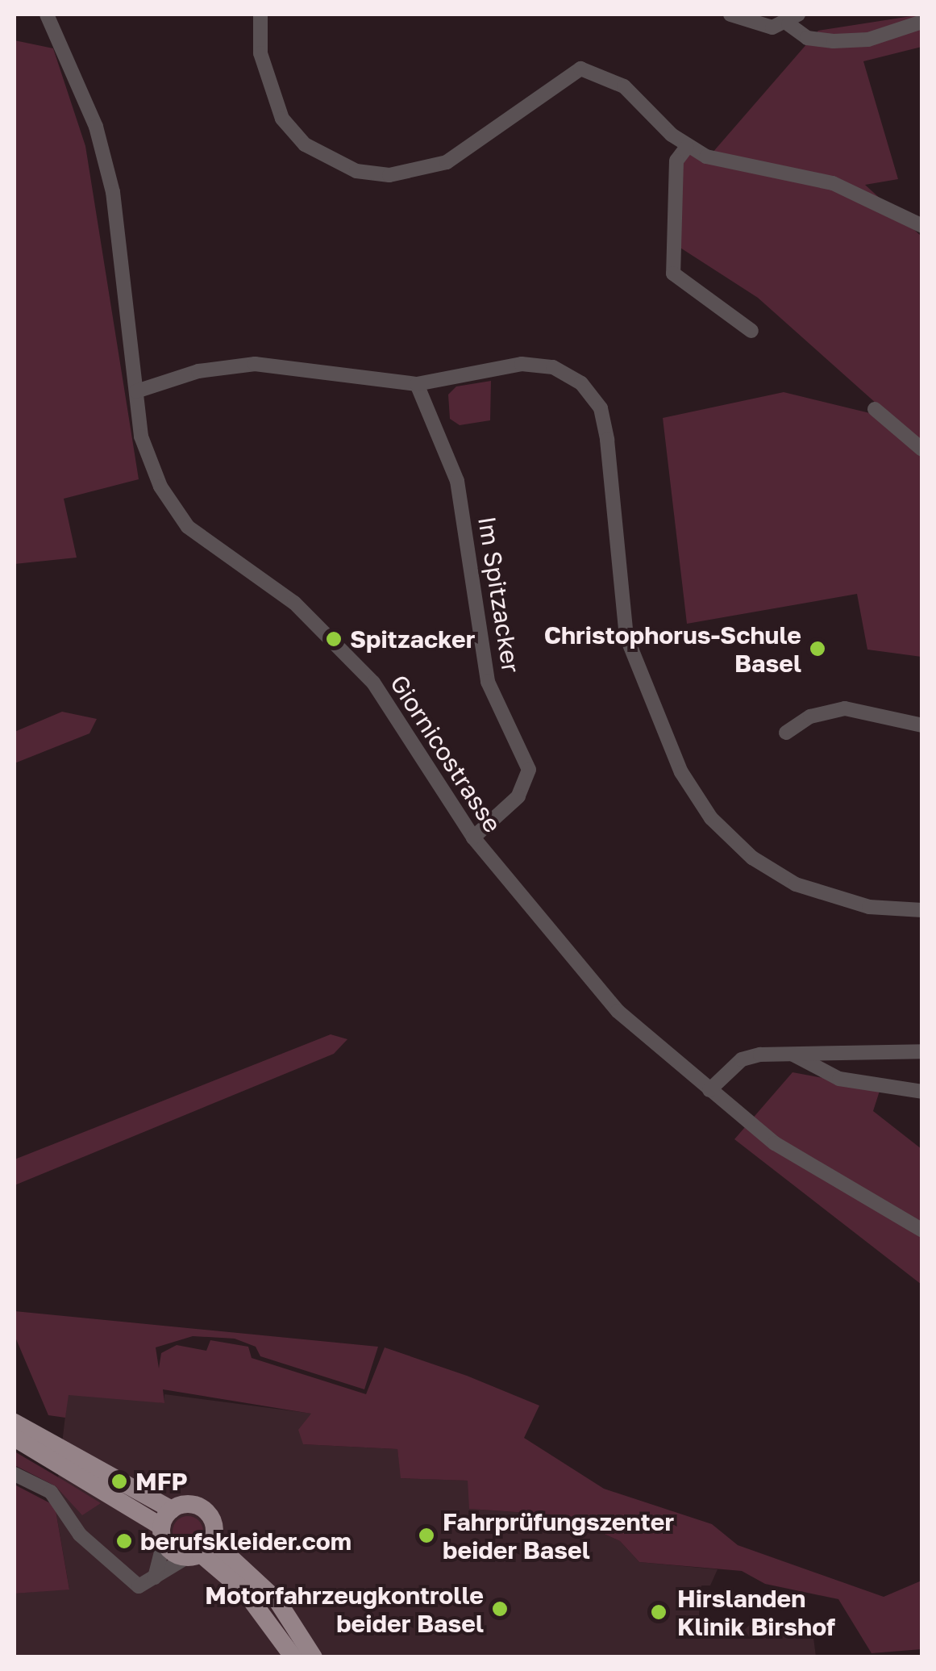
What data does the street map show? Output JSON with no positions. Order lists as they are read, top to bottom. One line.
{"streets":{"street":["Im Spitzacker","Giornicostrasse"]},"crossings":[["Im Spitzacker","Giornicostrasse"]],"places":["Spitzacker","Christophorus-Schule Basel","MFP","Fahrprüfungszenter beider Basel","berufskleider.com","Motorfahrzeugkontrolle beider Basel","Hirslanden Klinik Birshof"]}
